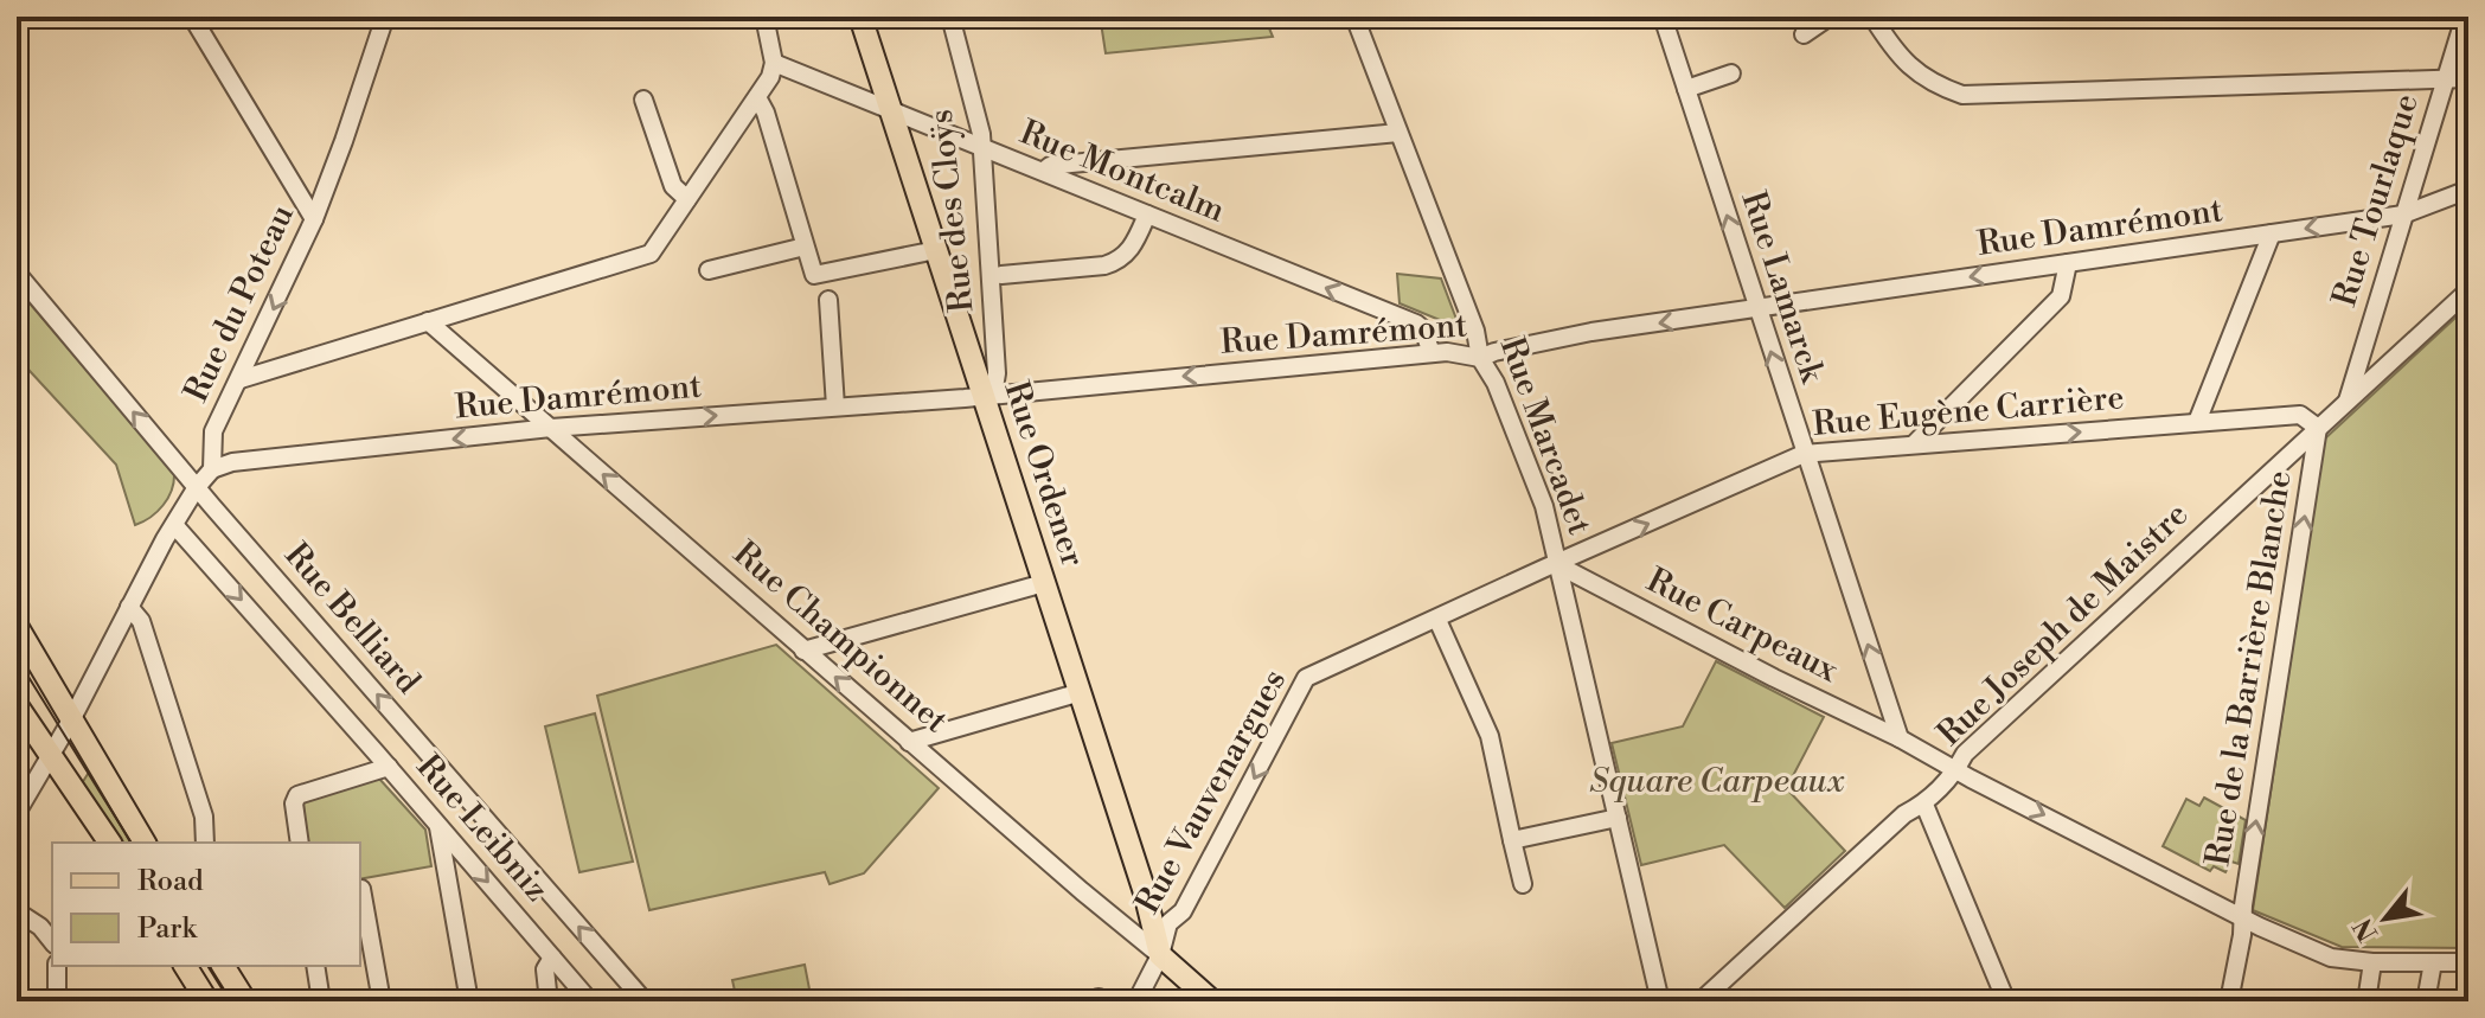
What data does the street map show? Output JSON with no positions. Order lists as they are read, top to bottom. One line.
{"streets":{"main road":["Rue Ordener","Rue Championnet"],"street":["Rue Montcalm","Rue Tourlaque","Rue des Cloÿs","Rue Damrémont","Rue Lamarck","Rue du Poteau","Rue Eugène Carrière","Rue Marcadet","Rue Belliard","Rue Joseph de Maistre","Rue Carpeaux","Rue de la Barrière Blanche","Rue Vauvenargues","Rue Leibniz"]},"crossings":[["Rue Montcalm","Rue des Cloÿs"],["Rue Montcalm","Rue Damrémont"],["Rue Montcalm","Rue Ordener"],["Rue Tourlaque","Rue Damrémont"],["Rue Tourlaque","Rue Joseph de Maistre"],["Rue des Cloÿs","Rue Damrémont"],["Rue des Cloÿs","Rue Ordener"],["Rue Damrémont","Rue Lamarck"],["Rue Damrémont","Rue du Poteau"],["Rue Damrémont","Rue Marcadet"],["Rue Damrémont","Rue Ordener"],["Rue Damrémont","Rue Championnet"],["Rue Lamarck","Rue Eugène Carrière"],["Rue Lamarck","Rue Carpeaux"],["Rue Eugène Carrière","Rue Marcadet"],["Rue Eugène Carrière","Rue Joseph de Maistre"],["Rue Eugène Carrière","Rue Carpeaux"],["Rue Eugène Carrière","Rue de la Barrière Blanche"],["Rue Eugène Carrière","Rue Vauvenargues"],["Rue Marcadet","Rue Carpeaux"],["Rue Ordener","Rue Championnet"],["Rue Ordener","Rue Vauvenargues"],["Rue Joseph de Maistre","Rue Carpeaux"],["Rue Joseph de Maistre","Rue de la Barrière Blanche"],["Rue Championnet","Rue Vauvenargues"]],"one_way":["Rue Montcalm","Rue Lamarck","Rue du Poteau","Rue Eugène Carrière","Rue Belliard","Rue Championnet","Rue de la Barrière Blanche","Rue Vauvenargues"],"parks":["Square Carpeaux"],"legend":["Road","Park"],"north":"bottom left"}
